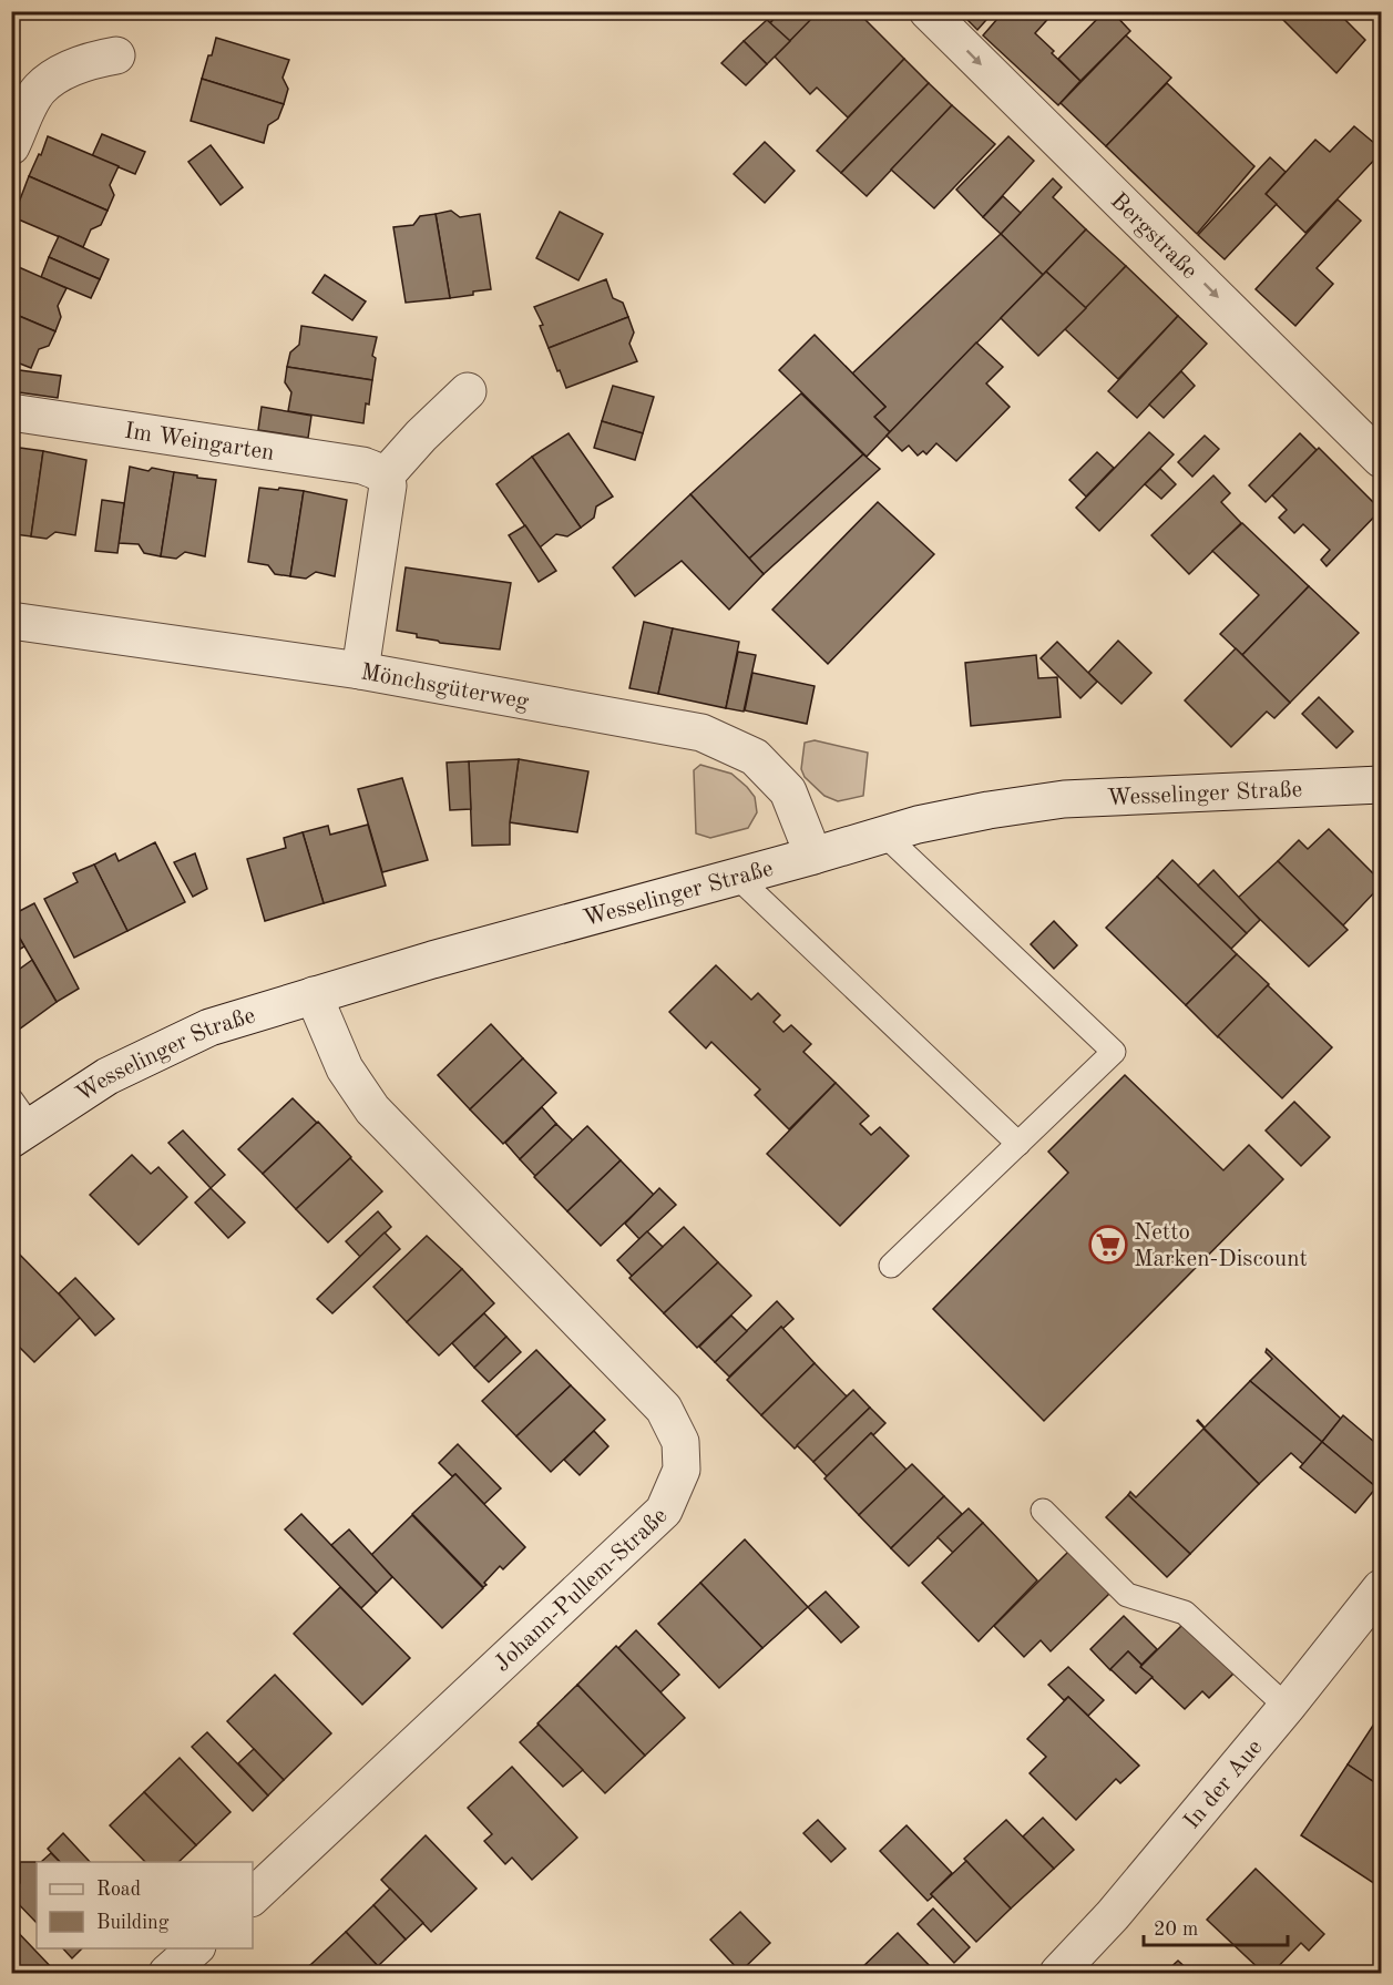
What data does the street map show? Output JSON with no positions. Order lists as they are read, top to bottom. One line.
{"streets":{"street":["Bergstraße","Im Weingarten","Mönchsgüterweg","Wesselinger Straße","Johann-Pullem-Straße","In der Aue"]},"crossings":[["Mönchsgüterweg","Wesselinger Straße"],["Wesselinger Straße","Johann-Pullem-Straße"]],"one_way":["Bergstraße"],"places":{"supermarket":["Netto Marken-Discount"]},"legend":["Road","Building"],"scale_bar":"20 m"}
